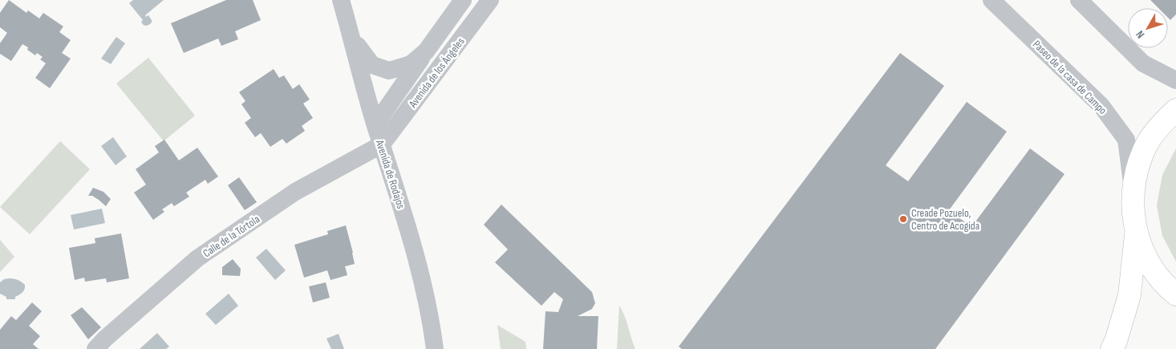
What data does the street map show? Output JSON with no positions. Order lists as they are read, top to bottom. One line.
{"streets":{"street":["Avenida de los Ángeles","Paseo de la casa de Campo","Avenida de Rodajos","Calle de la Tórtola"]},"crossings":[["Avenida de los Ángeles","Avenida de Rodajos"],["Avenida de los Ángeles","Calle de la Tórtola"],["Avenida de Rodajos","Calle de la Tórtola"]],"places":["Creade Pozuelo, Centro de Acogida"],"north":"bottom left"}
